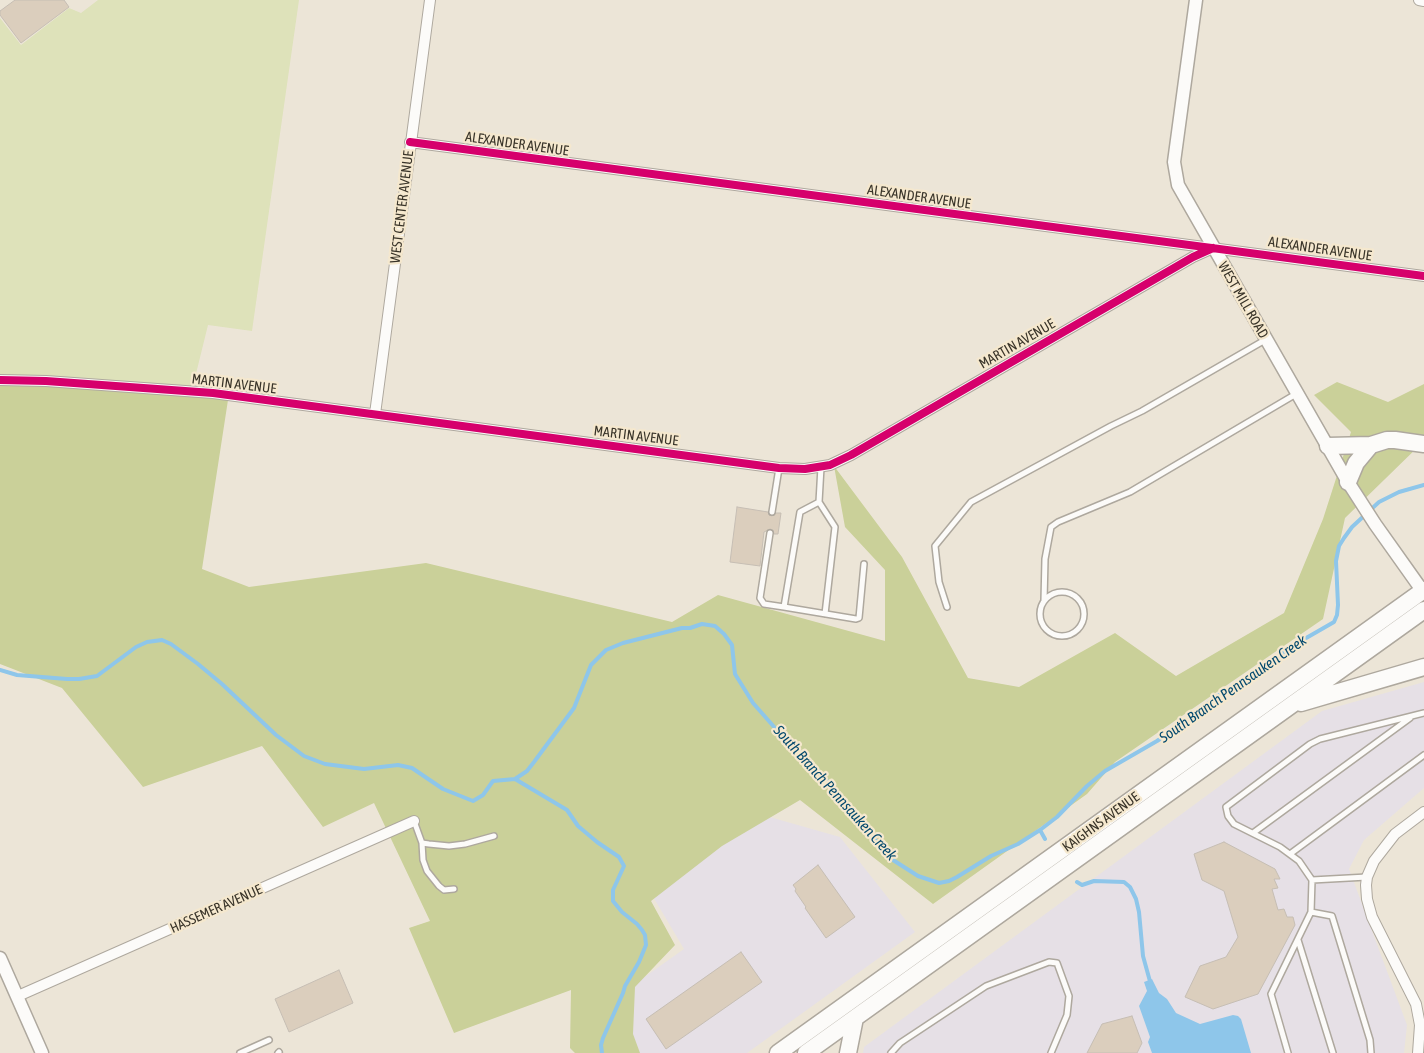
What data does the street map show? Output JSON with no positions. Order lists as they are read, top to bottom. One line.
{"streets":{"highway":["KAIGHNS AVENUE"],"street":["ALEXANDER AVENUE","WEST CENTER AVENUE","WEST MILL ROAD","MARTIN AVENUE","HASSEMER AVENUE"]},"crossings":[["ALEXANDER AVENUE","WEST CENTER AVENUE"],["ALEXANDER AVENUE","WEST MILL ROAD"],["ALEXANDER AVENUE","MARTIN AVENUE"],["WEST CENTER AVENUE","MARTIN AVENUE"],["WEST MILL ROAD","MARTIN AVENUE"],["WEST MILL ROAD","KAIGHNS AVENUE"]],"water":["South Branch Pennsauken Creek"]}
